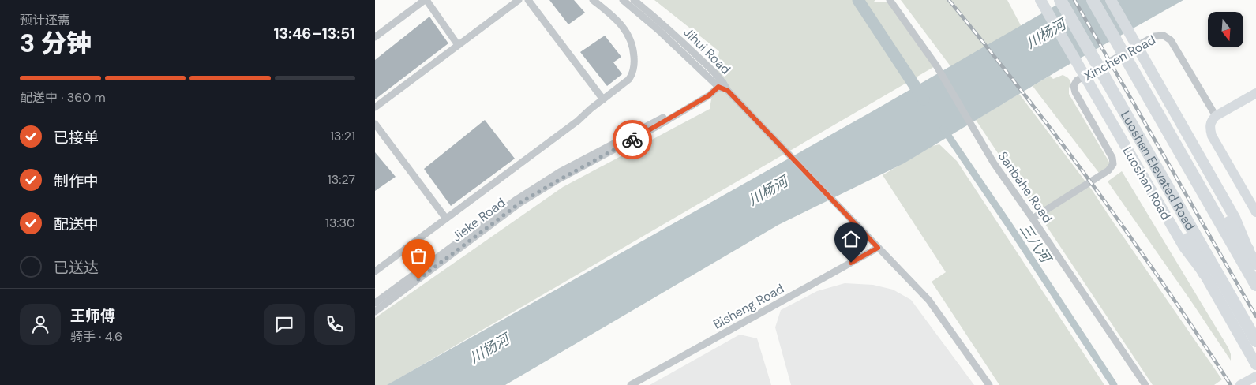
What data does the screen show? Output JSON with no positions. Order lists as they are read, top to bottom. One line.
{"streets":{"highway":["Luoshan Elevated Road"],"main road":["Luoshan Road"],"street":["Jihui Road","Xinchen Road","Sanbahe Road","Jieke Road","Bisheng Road"]},"crossings":[["Jihui Road","Jieke Road"],["Jihui Road","Bisheng Road"],["Xinchen Road","Sanbahe Road"]],"water":["川杨河","三八河"],"north":"bottom","page":{"heading":["3 分钟","预计还需","13:46–13:51"],"panel":["王师傅","骑手 · 4.6"],"bar":"配送中 · 360 m","list":[["已接单","13:21"],["制作中","13:27"],["配送中","13:30"],"已送达"]}}
